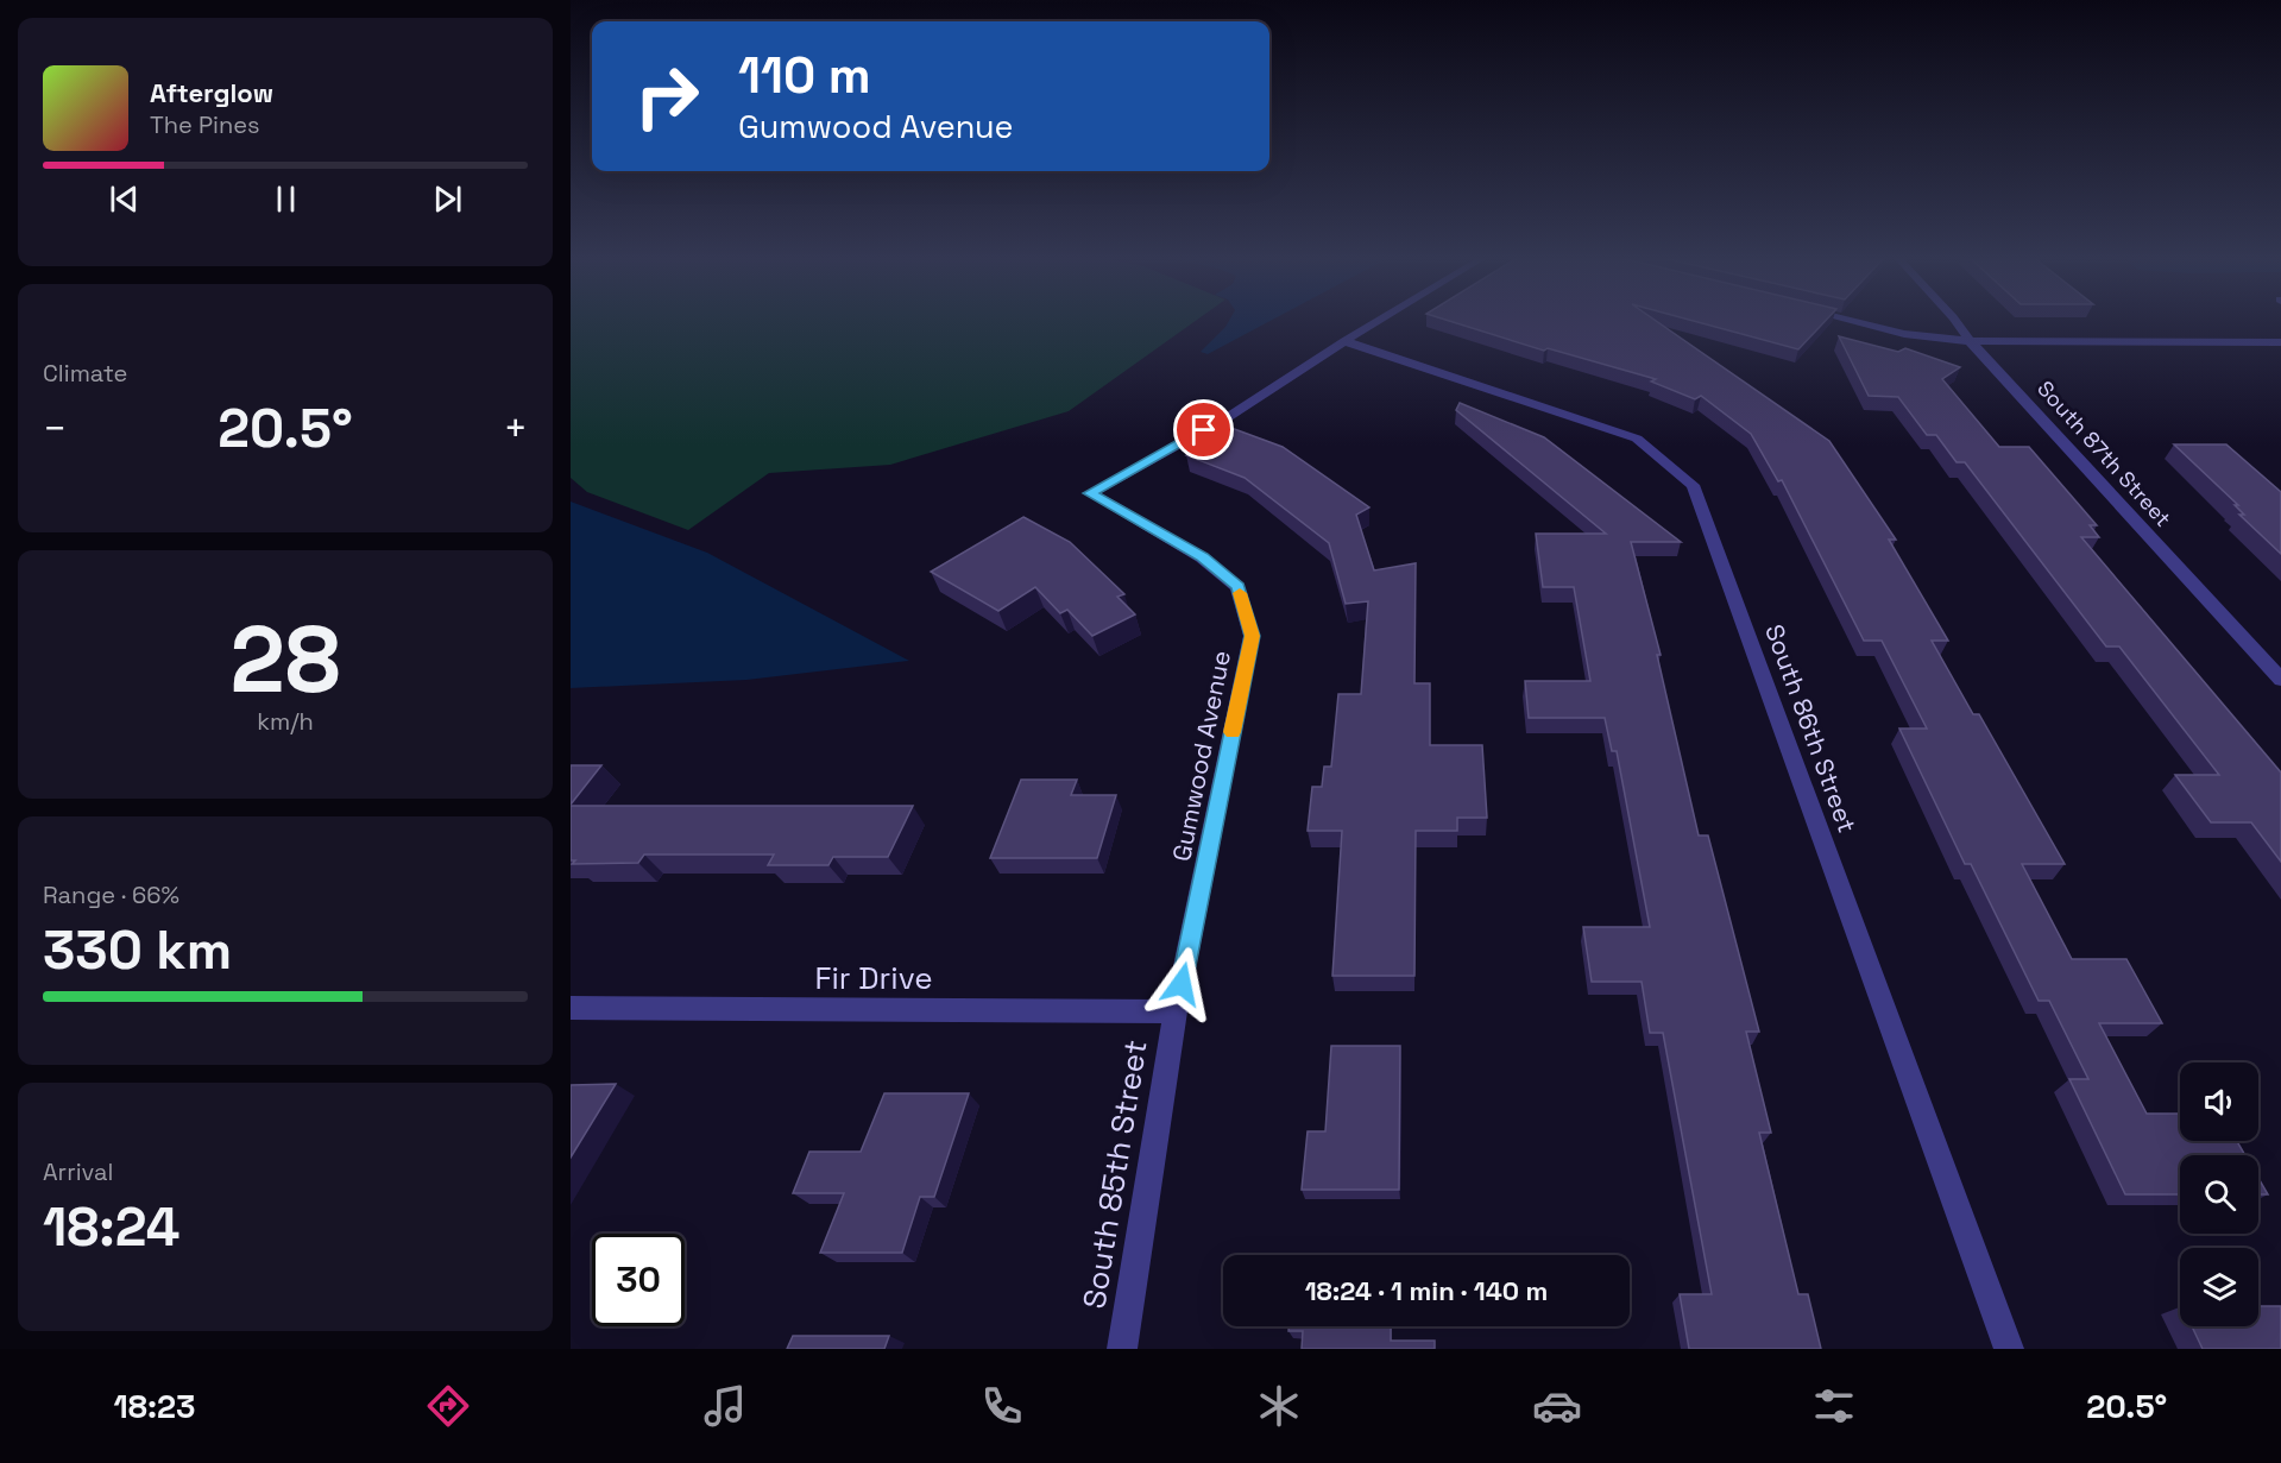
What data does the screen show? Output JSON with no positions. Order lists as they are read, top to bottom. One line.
{"streets":{"street":["South 87th Street","South 86th Street","Gumwood Avenue","Fir Drive","South 85th Street"]},"crossings":[["South 86th Street","Gumwood Avenue"],["Gumwood Avenue","Fir Drive"],["Gumwood Avenue","South 85th Street"],["Fir Drive","South 85th Street"]],"page":{"turn":["110 m","Gumwood Avenue"],"song":["Afterglow","The Pines"],"tile":["Climate",["28","km/h"],["Range · 66%","330 km"],["Arrival","18:24"]],"heat":["−","20.5°","+"],"limit":"30","trip":"18:24 · 1 min · 140 m","tabs":["18:23","20.5°"]}}
